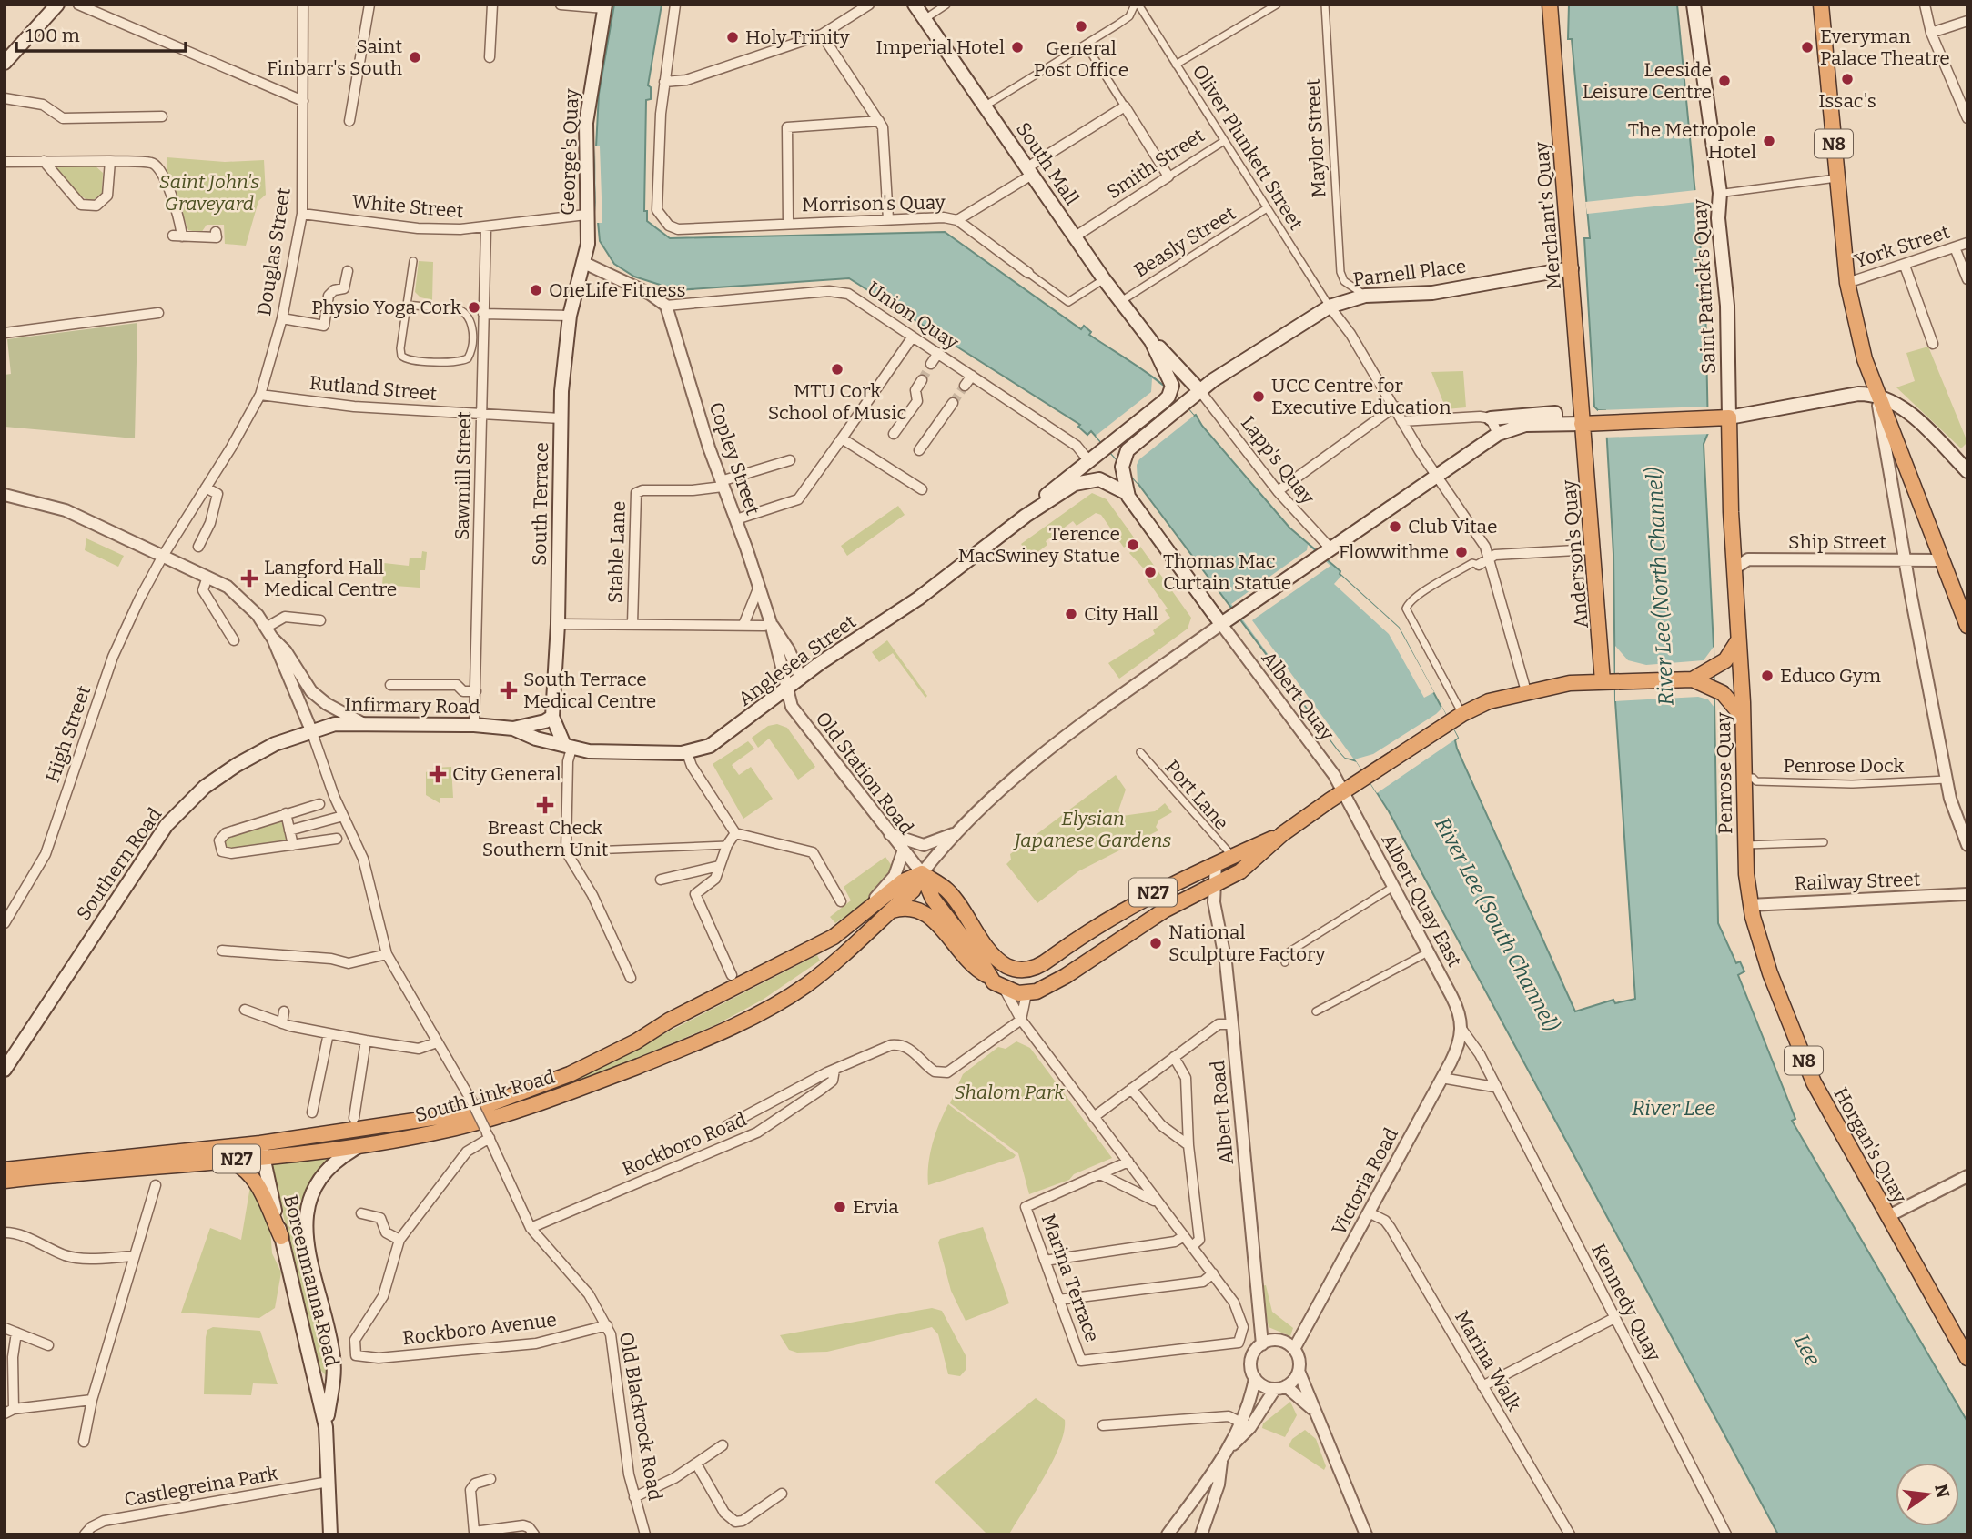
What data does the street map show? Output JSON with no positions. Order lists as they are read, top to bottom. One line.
{"streets":{"highway":["N8","Merchant's Quay","Saint Patrick's Quay","Anderson's Quay","Penrose Quay","N27","South Link Road","Horgan's Quay"],"main road":["George's Quay","South Mall","Parnell Place","South Terrace","Anglesea Street","Infirmary Road","Southern Road","Boreenmanna Road"],"street":["Maylor Street","Oliver Plunkett Street","Smith Street","Morrison's Quay","White Street","Beasly Street","York Street","Douglas Street","Union Quay","Rutland Street","Copley Street","Lapp's Quay","Sawmill Street","Ship Street","Stable Lane","Albert Quay","High Street","Penrose Dock","Old Station Road","Port Lane","Railway Street","Albert Quay East","Albert Road","Rockboro Road","Victoria Road","Marina Terrace","Kennedy Quay","Rockboro Avenue","Marina Walk","Old Blackrock Road","Castlegreina Park"]},"crossings":[["Maylor Street","Parnell Place"],["N8","York Street"],["N8","Ship Street"],["Oliver Plunkett Street","Smith Street"],["Oliver Plunkett Street","Beasly Street"],["Oliver Plunkett Street","Parnell Place"],["George's Quay","White Street"],["George's Quay","South Terrace"],["South Mall","Smith Street"],["South Mall","Morrison's Quay"],["South Mall","Beasly Street"],["South Mall","Parnell Place"],["South Mall","Lapp's Quay"],["South Mall","Anglesea Street"],["White Street","Douglas Street"],["White Street","Sawmill Street"],["Merchant's Quay","Parnell Place"],["Merchant's Quay","Anderson's Quay"],["Douglas Street","Rutland Street"],["Douglas Street","High Street"],["Parnell Place","Lapp's Quay"],["Parnell Place","Anglesea Street"],["Saint Patrick's Quay","Ship Street"],["Saint Patrick's Quay","Penrose Quay"],["Union Quay","Copley Street"],["Union Quay","Anglesea Street"],["Rutland Street","Sawmill Street"],["Rutland Street","South Terrace"],["Copley Street","Stable Lane"],["Copley Street","Old Station Road"],["Sawmill Street","Infirmary Road"],["South Terrace","Anglesea Street"],["South Terrace","Infirmary Road"],["Ship Street","Penrose Quay"],["Anderson's Quay","N27"],["Anglesea Street","Infirmary Road"],["Anglesea Street","Old Station Road"],["Albert Quay","N27"],["Albert Quay","Albert Quay East"],["Infirmary Road","Southern Road"],["Infirmary Road","Old Blackrock Road"],["Penrose Dock","Penrose Quay"],["Old Station Road","N27"],["Penrose Quay","Railway Street"],["Penrose Quay","N27"],["Penrose Quay","Horgan's Quay"],["Port Lane","N27"],["Southern Road","Old Blackrock Road"],["Railway Street","Horgan's Quay"],["N27","Albert Quay East"],["N27","South Link Road"],["N27","Albert Road"],["N27","Boreenmanna Road"],["Albert Quay East","Victoria Road"],["Albert Quay East","Kennedy Quay"],["South Link Road","Boreenmanna Road"],["Albert Road","Victoria Road"],["Rockboro Road","Old Blackrock Road"],["Victoria Road","Kennedy Quay"],["Victoria Road","Marina Walk"],["Boreenmanna Road","Rockboro Avenue"],["Boreenmanna Road","Old Blackrock Road"],["Boreenmanna Road","Castlegreina Park"],["Rockboro Avenue","Old Blackrock Road"]],"water":["River Lee (North Channel)","River Lee (South Channel)","River Lee","Lee"],"parks":["Saint John's Graveyard","Elysian Japanese Gardens","Shalom Park"],"places":{"other":["General Post Office","Holy Trinity","Imperial Hotel","Everyman Palace Theatre","Saint Finbarr's South","Issac's","Leeside Leisure Centre","The Metropole Hotel","OneLife Fitness","Physio Yoga Cork","MTU Cork School of Music","UCC Centre for Executive Education","Club Vitae","Terence MacSwiney Statue","Flowwithme","Thomas Mac Curtain Statue","City Hall","Educo Gym","National Sculpture Factory","Ervia"],"health":["Langford Hall Medical Centre","South Terrace Medical Centre","City General","Breast Check Southern Unit"]},"scale_bar":"100 m","north":"right"}
